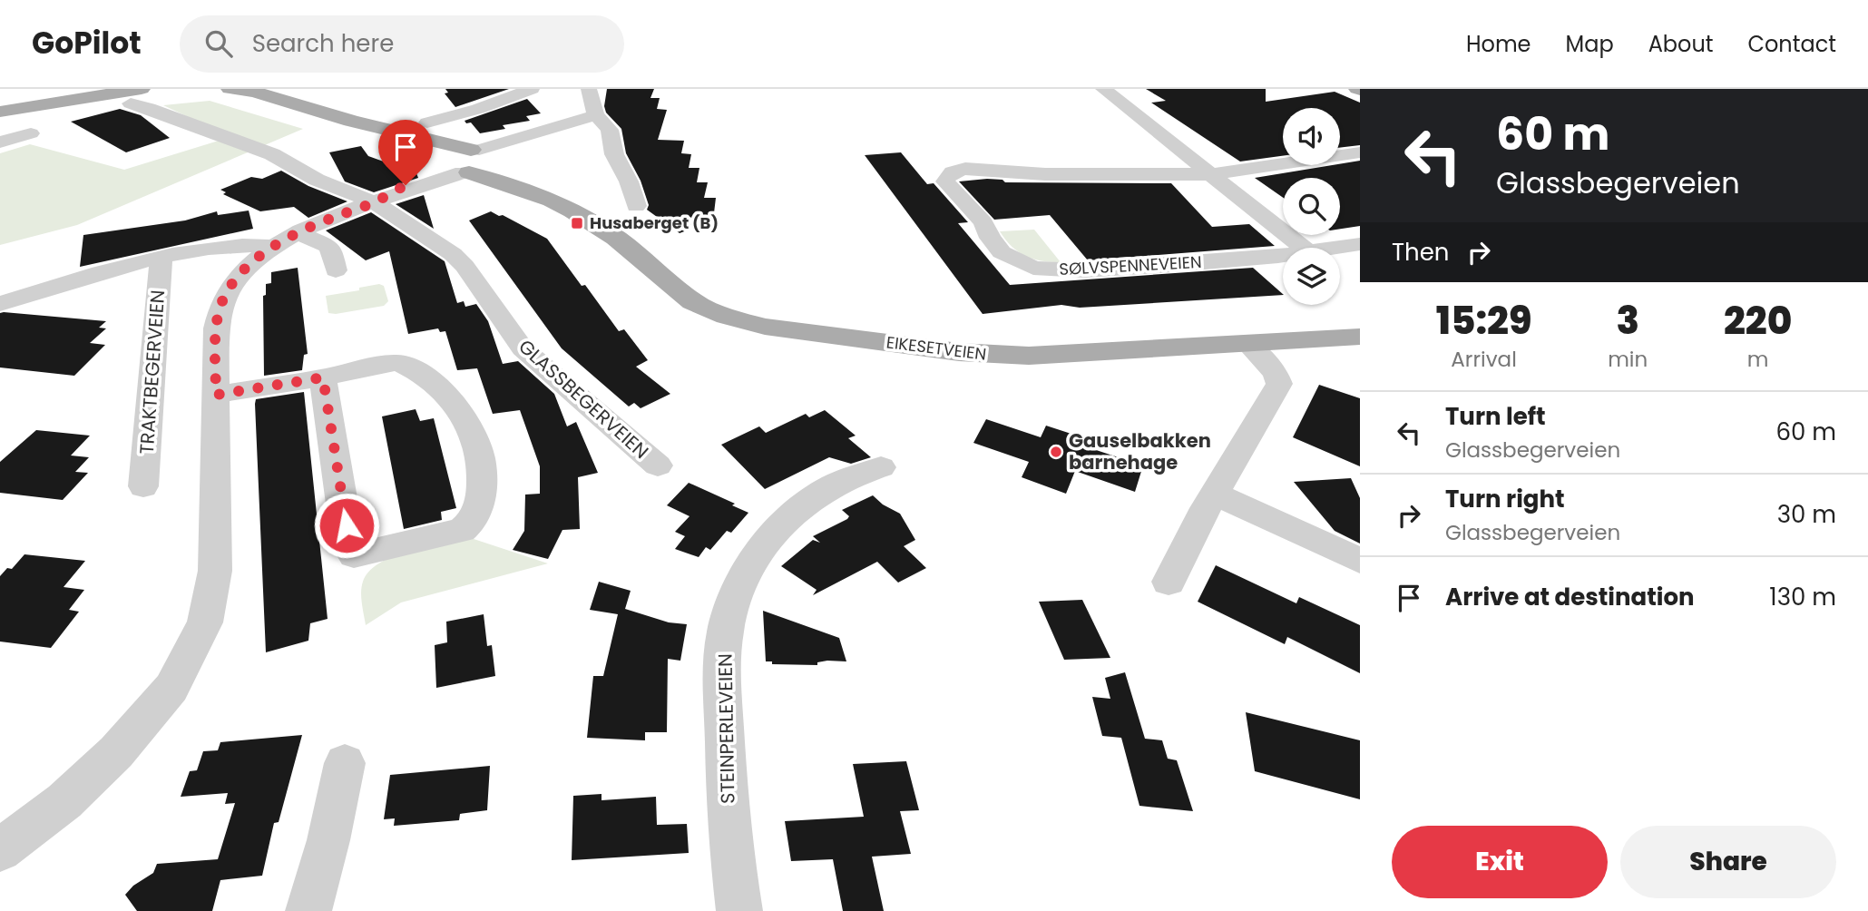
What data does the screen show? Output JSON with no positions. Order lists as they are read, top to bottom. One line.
{"streets":{"main road":["EIKESETVEIEN"],"street":["SØLVSPENNEVEIEN","TRAKTBEGERVEIEN","GLASSBEGERVEIEN","STEINPERLEVEIEN"]},"places":{"transit":["Husaberget (B)"],"other":["Gauselbakken barnehage"]},"page":{"header":"GoPilot","search":"Search here","nav":["Home","Map","About","Contact"],"turn":["60 m","Glassbegerveien"],"then":"Then","eta":["15:29","Arrival","3","min","220","m"],"list":[{"name":"Turn left","note":"Glassbegerveien","value":"60 m"},{"name":"Turn right","note":"Glassbegerveien","value":"30 m"},{"name":"Arrive at destination","value":"130 m"}],"buttons":["Exit","Share"]}}
